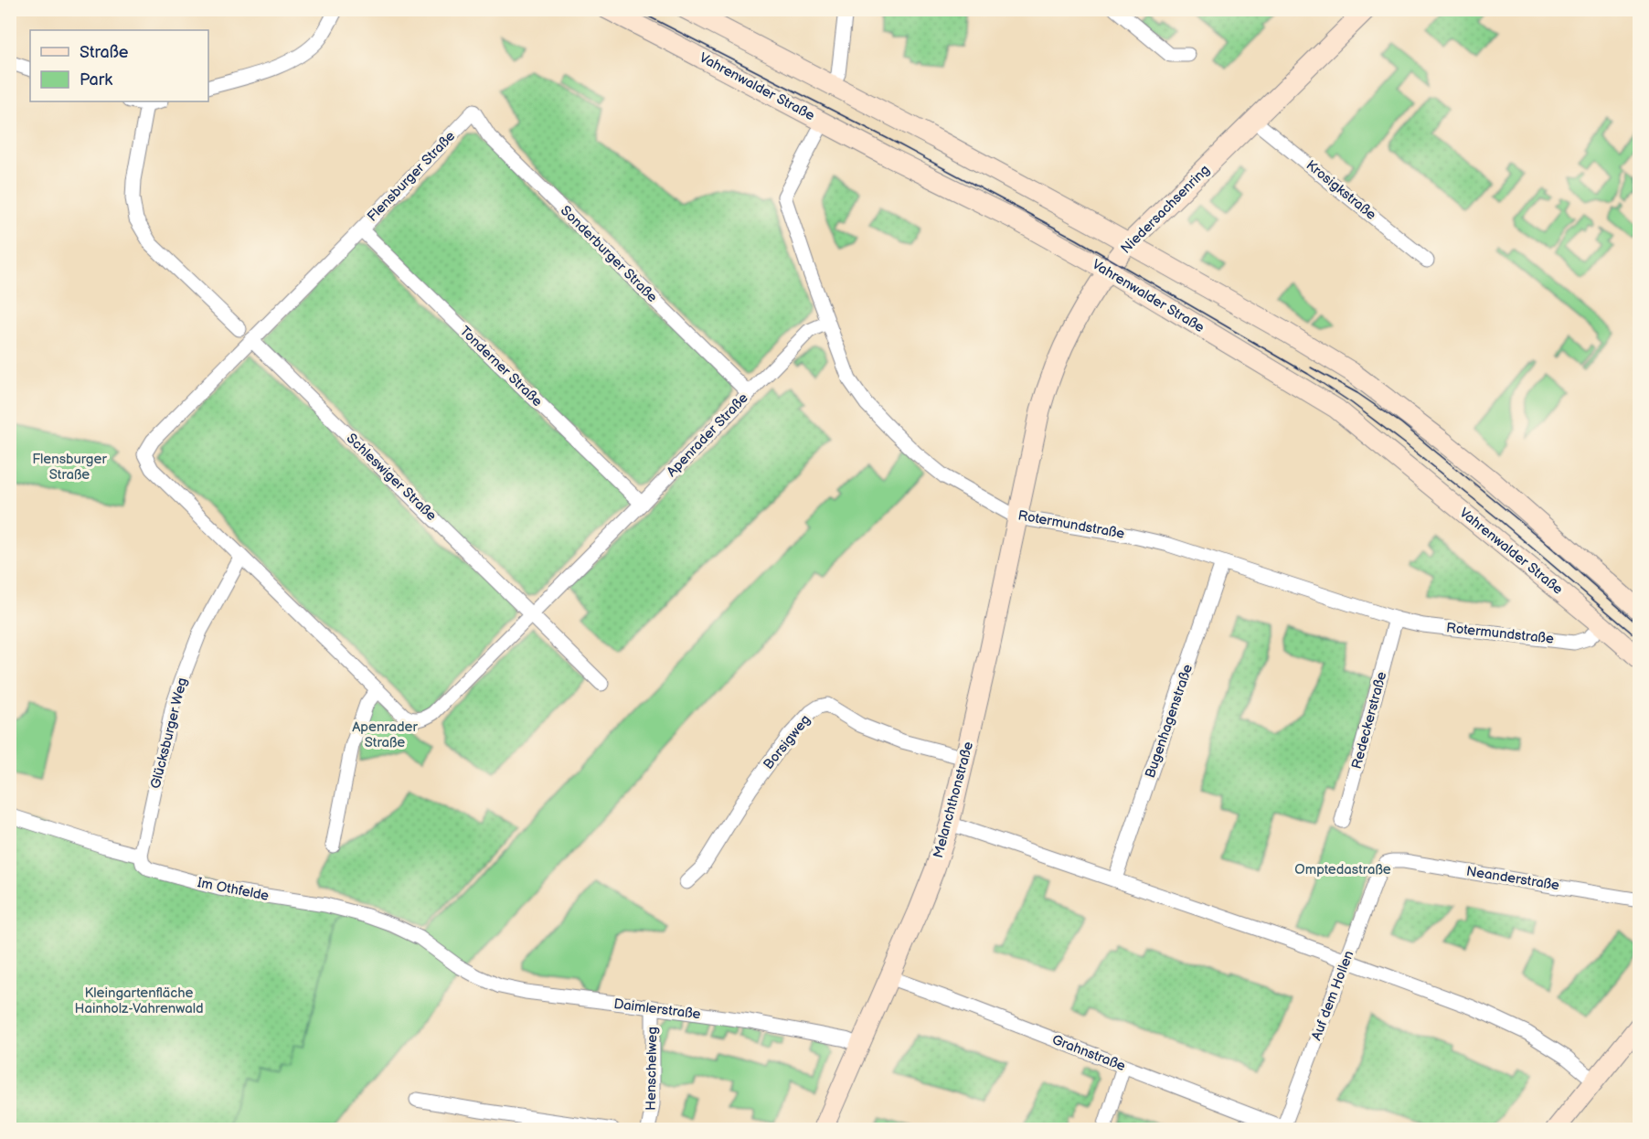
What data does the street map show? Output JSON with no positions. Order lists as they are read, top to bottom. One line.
{"streets":{"main road":["Vahrenwalder Straße","Niedersachsenring","Melanchthonstraße"],"street":["Flensburger Straße","Krosigkstraße","Sonderburger Straße","Tonderner Straße","Apenrader Straße","Schleswiger Straße","Rotermundstraße","Redeckerstraße","Bugenhagenstraße","Glücksburger Weg","Borsigweg","Neanderstraße","Im Othfelde","Auf dem Hollen","Daimlerstraße","Grahnstraße","Henschelweg"]},"crossings":[["Vahrenwalder Straße","Niedersachsenring"],["Vahrenwalder Straße","Rotermundstraße"],["Flensburger Straße","Sonderburger Straße"],["Flensburger Straße","Tonderner Straße"],["Flensburger Straße","Apenrader Straße"],["Flensburger Straße","Schleswiger Straße"],["Krosigkstraße","Niedersachsenring"],["Niedersachsenring","Rotermundstraße"],["Niedersachsenring","Melanchthonstraße"],["Sonderburger Straße","Apenrader Straße"],["Tonderner Straße","Apenrader Straße"],["Apenrader Straße","Schleswiger Straße"],["Apenrader Straße","Rotermundstraße"],["Apenrader Straße","Glücksburger Weg"],["Rotermundstraße","Redeckerstraße"],["Rotermundstraße","Bugenhagenstraße"],["Rotermundstraße","Melanchthonstraße"],["Glücksburger Weg","Im Othfelde"],["Borsigweg","Melanchthonstraße"],["Melanchthonstraße","Daimlerstraße"],["Melanchthonstraße","Grahnstraße"],["Neanderstraße","Auf dem Hollen"],["Im Othfelde","Daimlerstraße"],["Auf dem Hollen","Grahnstraße"],["Daimlerstraße","Henschelweg"]],"parks":["Flensburger Straße","Apenrader Straße","Omptedastraße","Kleingartenfläche Hainholz-Vahrenwald"],"legend":["Straße","Park"]}
